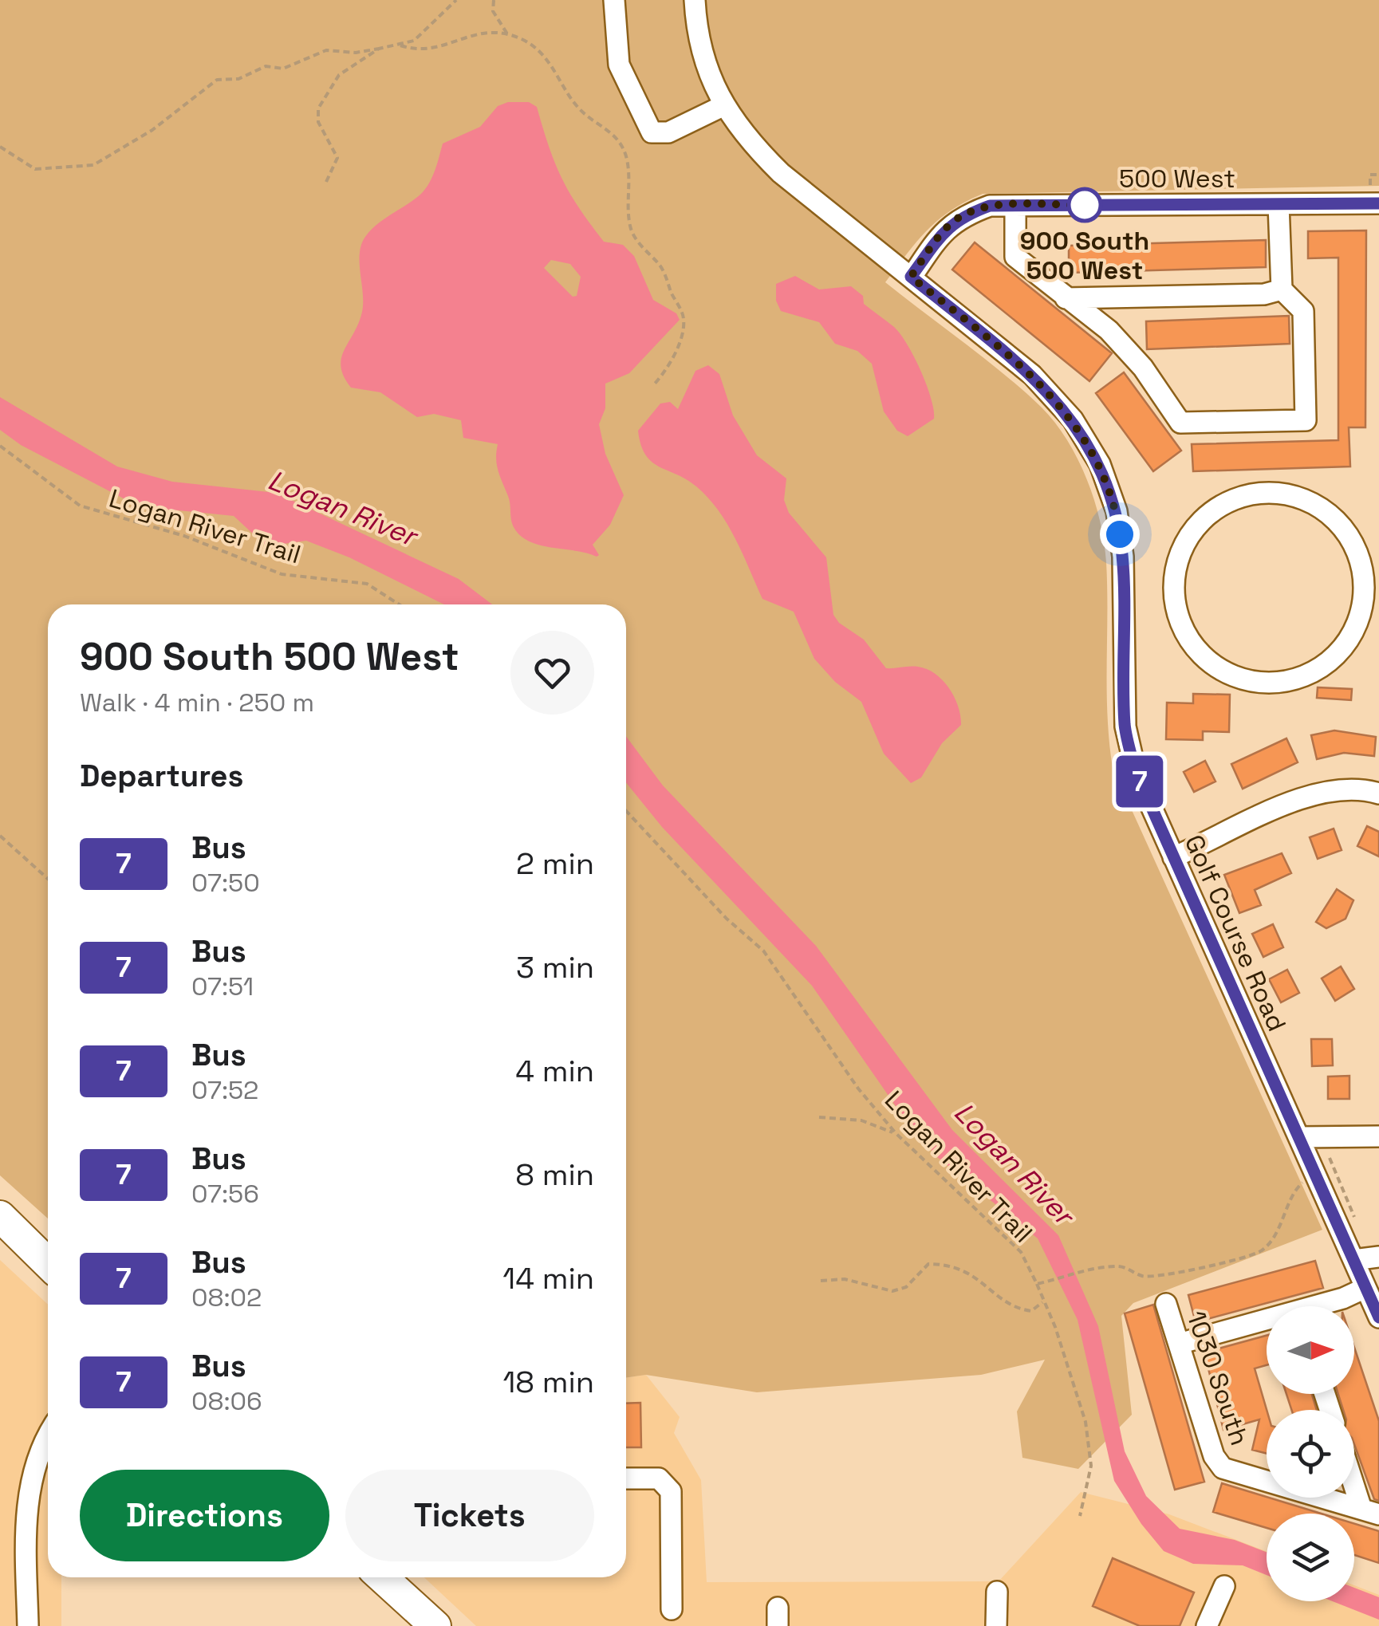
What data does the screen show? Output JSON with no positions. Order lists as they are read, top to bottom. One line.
{"streets":{"street":["500 West","Golf Course Road","1030 South"],"path":["Logan River Trail"]},"crossings":[["500 West","Golf Course Road"]],"water":["Logan River"],"places":["900 South 500 West"],"lines":["bus line 7"],"north":"right","page":{"on_map":"7","heading":[["900 South 500 West","Walk · 4 min · 250 m"],"Departures"],"list":[{"mark":"7","name":"Bus","note":"07:50","value":"2 min"},{"mark":"7","name":"Bus","note":"07:51","value":"3 min"},{"mark":"7","name":"Bus","note":"07:52","value":"4 min"},{"mark":"7","name":"Bus","note":"07:56","value":"8 min"},{"mark":"7","name":"Bus","note":"08:02","value":"14 min"},{"mark":"7","name":"Bus","note":"08:06","value":"18 min"}],"buttons":["Directions","Tickets"]}}
